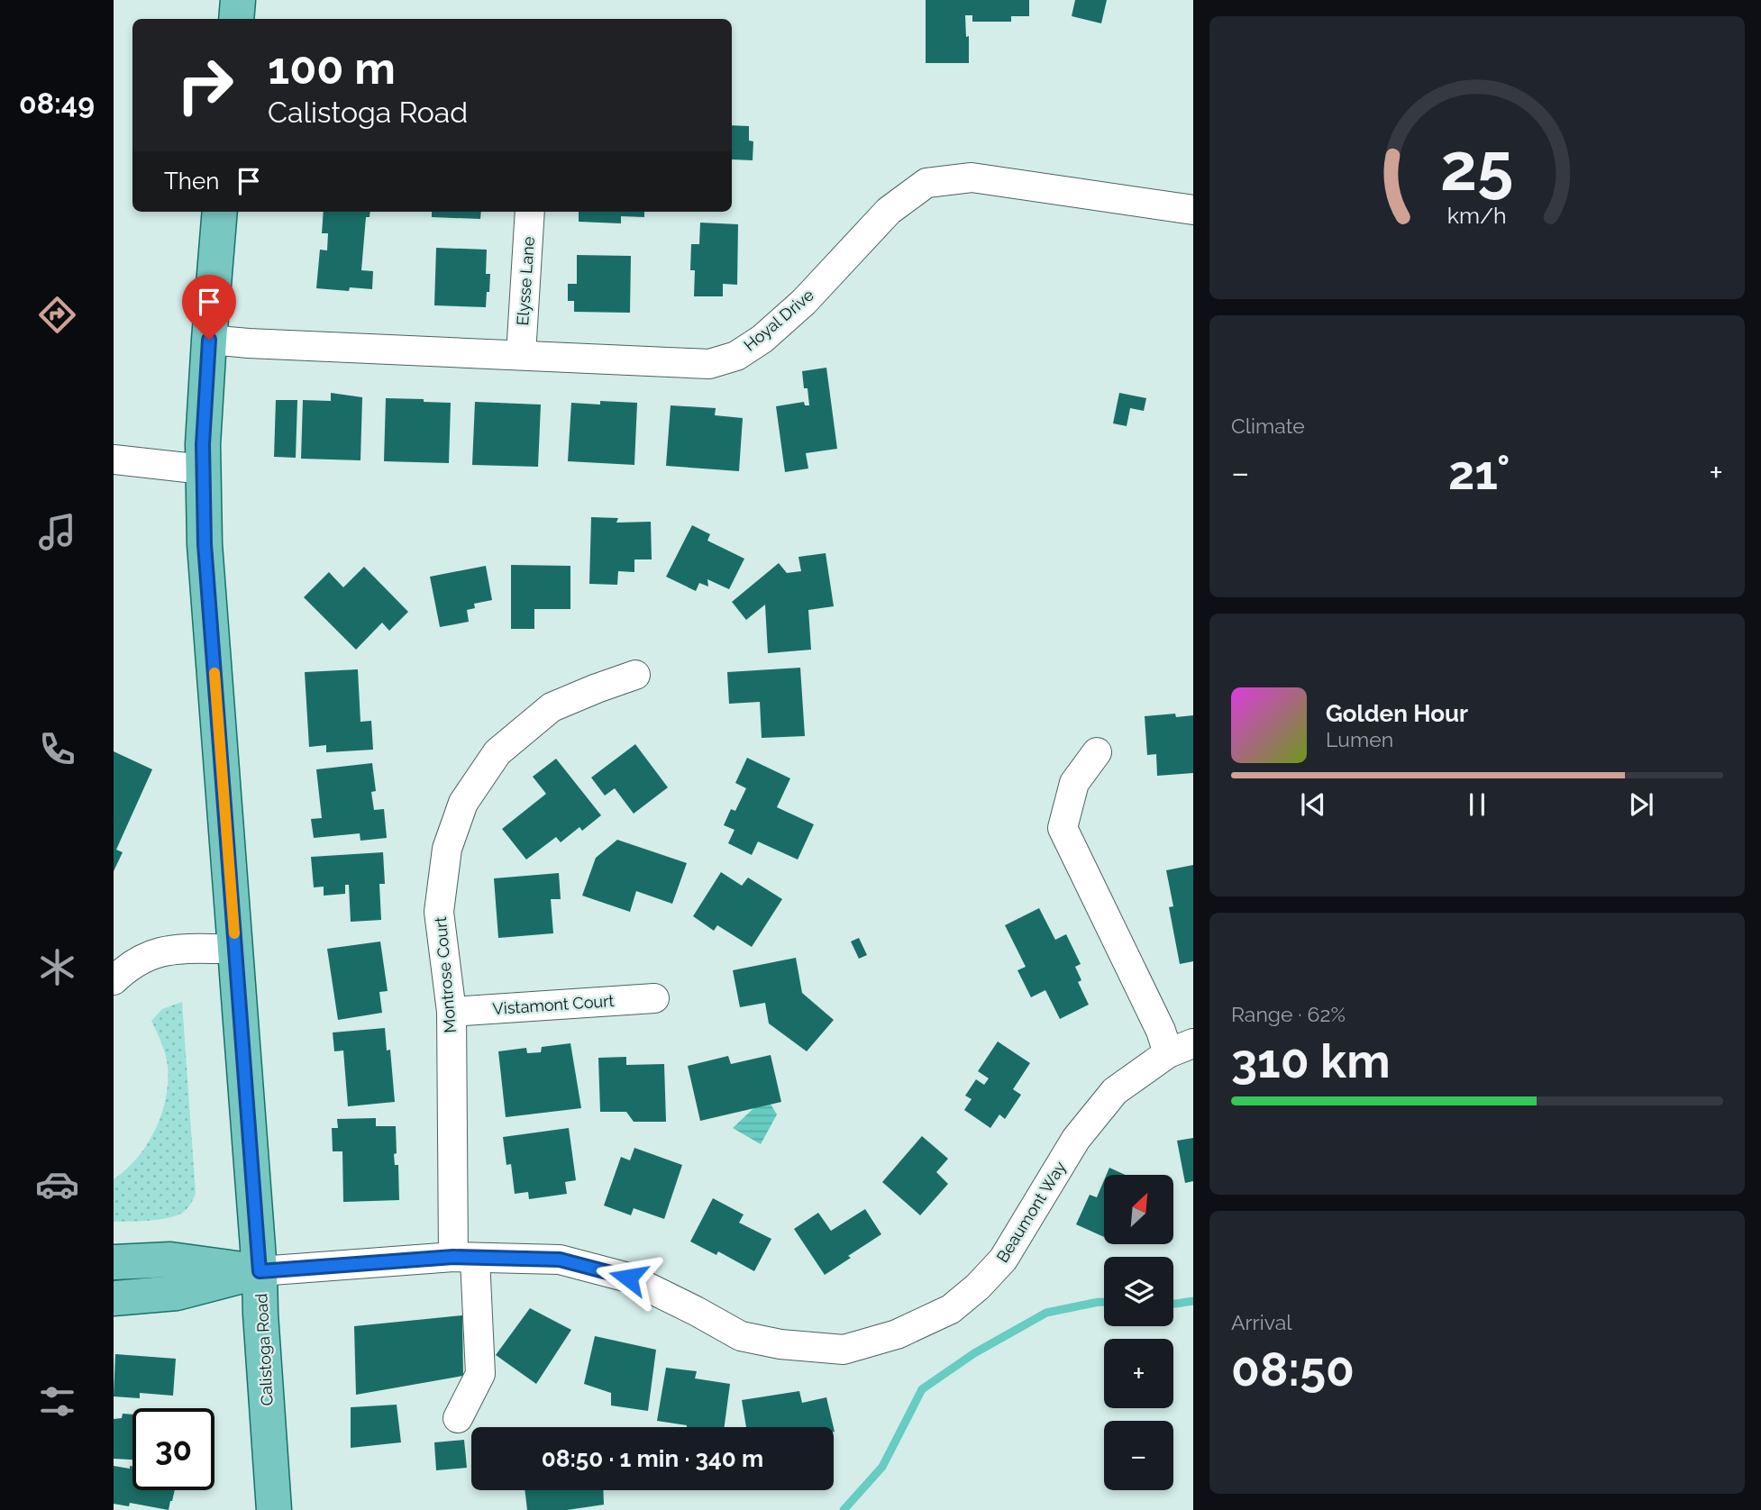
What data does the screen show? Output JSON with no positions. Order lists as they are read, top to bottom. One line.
{"streets":{"main road":["Calistoga Road"],"street":["Elysse Lane","Hoyal Drive","Montrose Court","Vistamont Court","Beaumont Way"]},"crossings":[["Elysse Lane","Hoyal Drive"],["Hoyal Drive","Calistoga Road"],["Montrose Court","Vistamont Court"],["Montrose Court","Beaumont Way"],["Beaumont Way","Calistoga Road"]],"north":"top right","page":{"tabs":"08:49","turn":["100 m","Calistoga Road"],"then":"Then","tile":["Climate",["Range · 62%","310 km"],["Arrival","08:50"]],"heat":["−","21°","+"],"song":["Golden Hour","Lumen"],"map_buttons":["+","−"],"limit":"30","trip":"08:50 · 1 min · 340 m","gauge":["25","km/h"]}}
